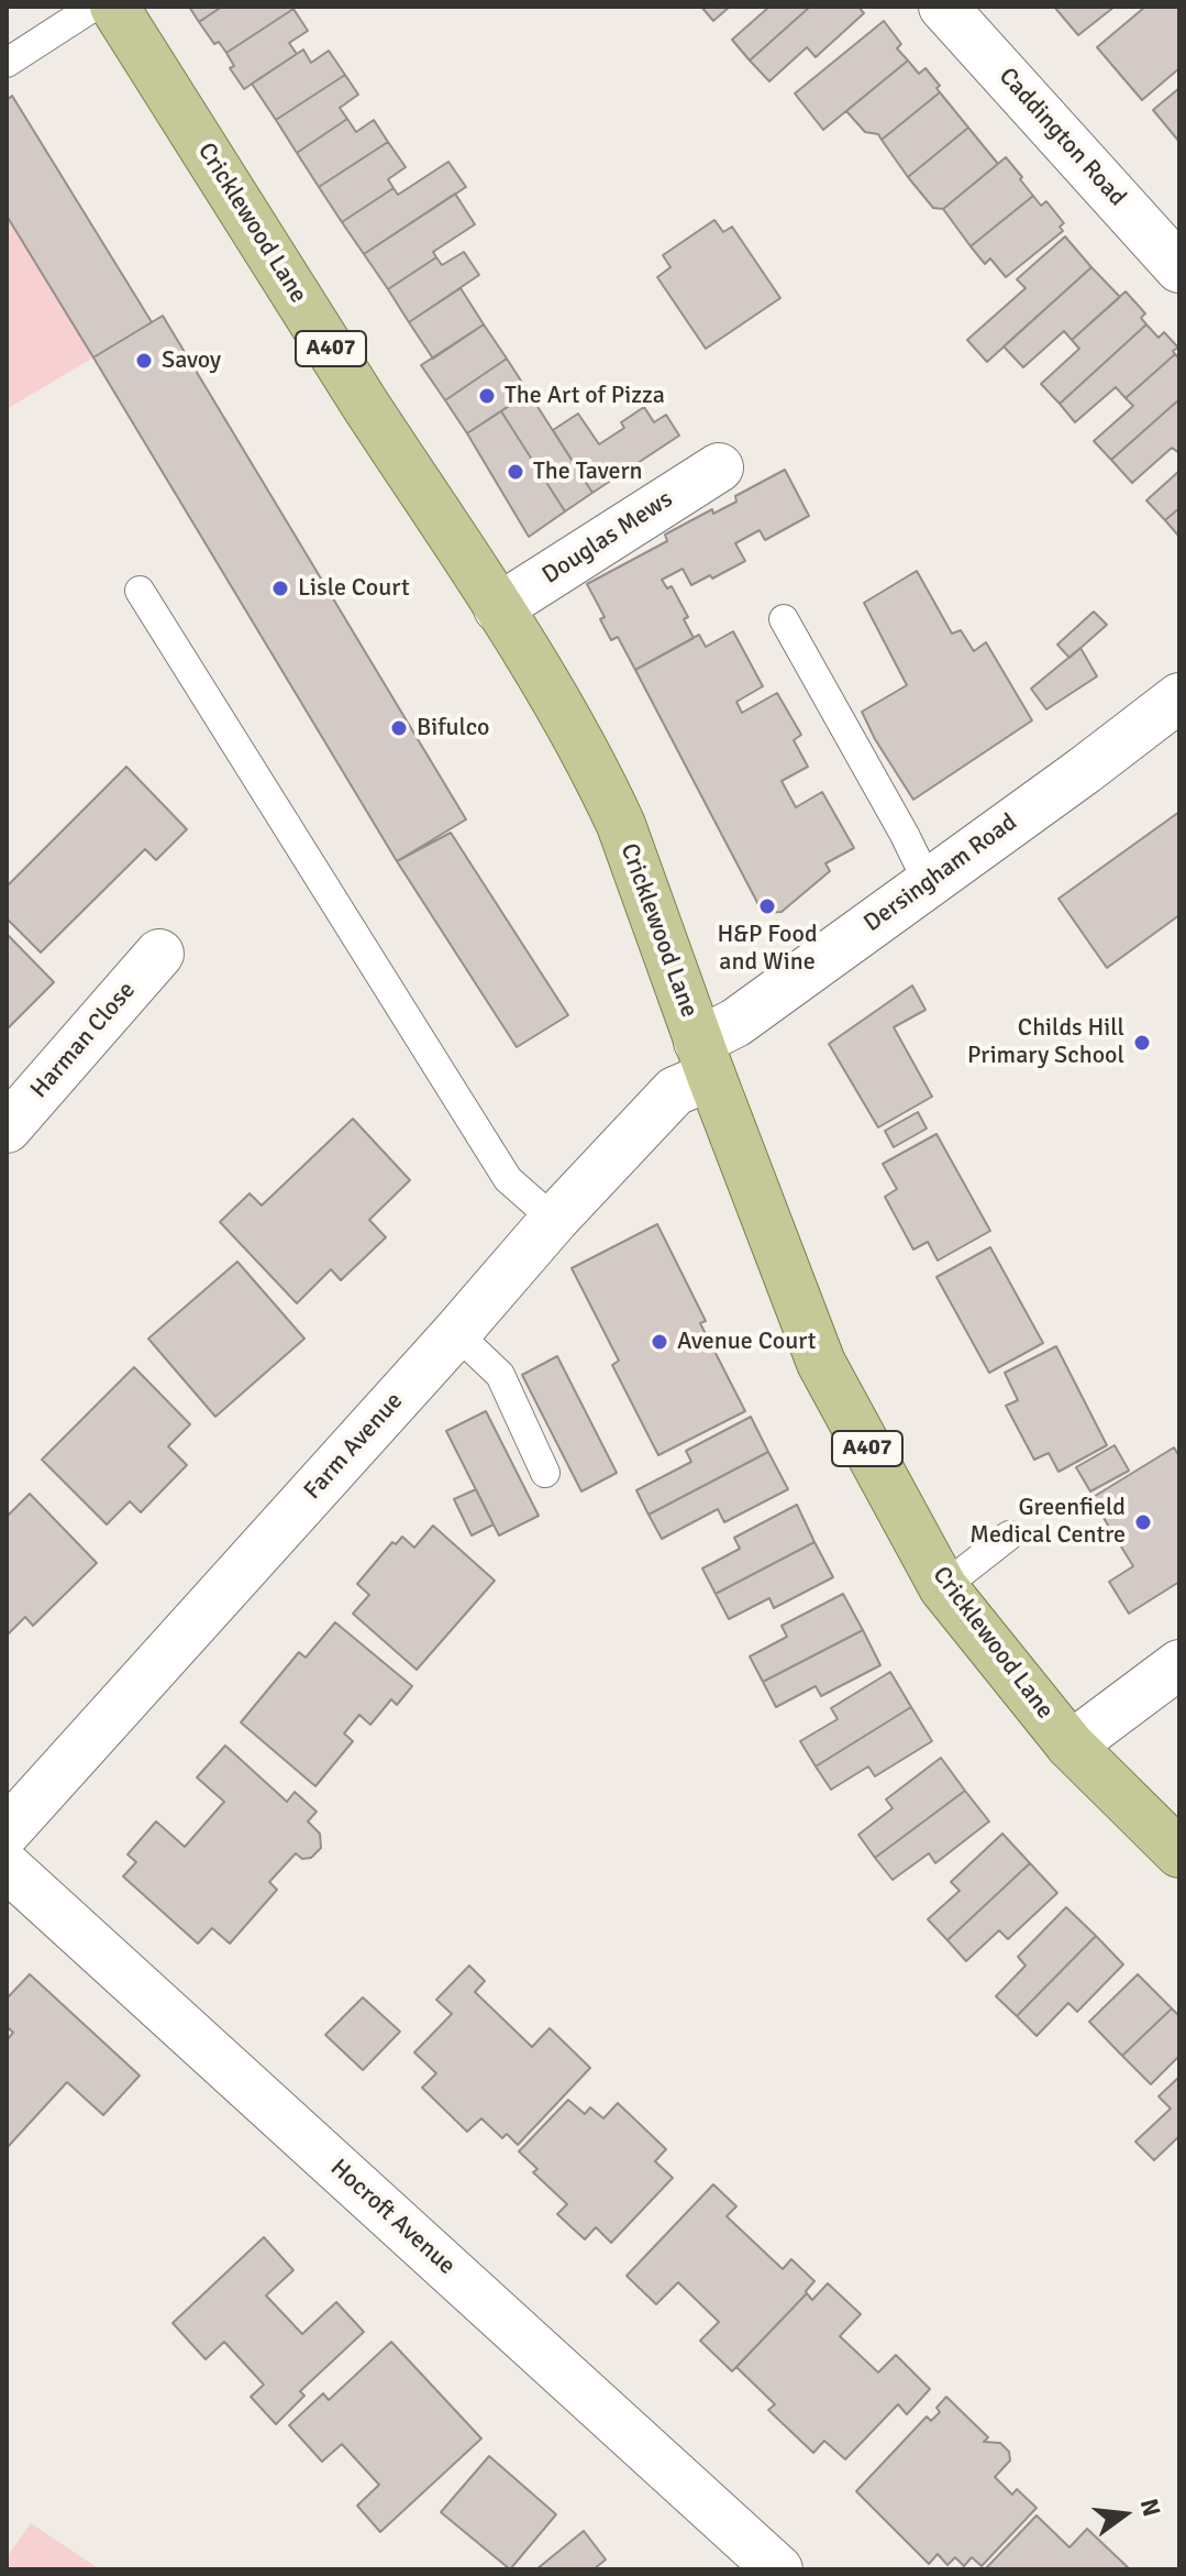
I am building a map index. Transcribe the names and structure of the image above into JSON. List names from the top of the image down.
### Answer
{
  "streets": {
    "main road": ["Cricklewood Lane", "A407"],
    "street": [
      "Caddington Road",
      "Douglas Mews",
      "Dersingham Road",
      "Harman Close",
      "Farm Avenue",
      "Hocroft Avenue"
    ]
  },
  "crossings": [
    ["Cricklewood Lane", "Douglas Mews"],
    ["Cricklewood Lane", "Dersingham Road"],
    ["Cricklewood Lane", "Farm Avenue"],
    ["Dersingham Road", "Farm Avenue"]
  ],
  "places": [
    "Savoy",
    "The Art of Pizza",
    "The Tavern",
    "Lisle Court",
    "Bifulco",
    "H&P Food and Wine",
    "Childs Hill Primary School",
    "Avenue Court",
    "Greenfield Medical Centre"
  ],
  "north": "right"
}
